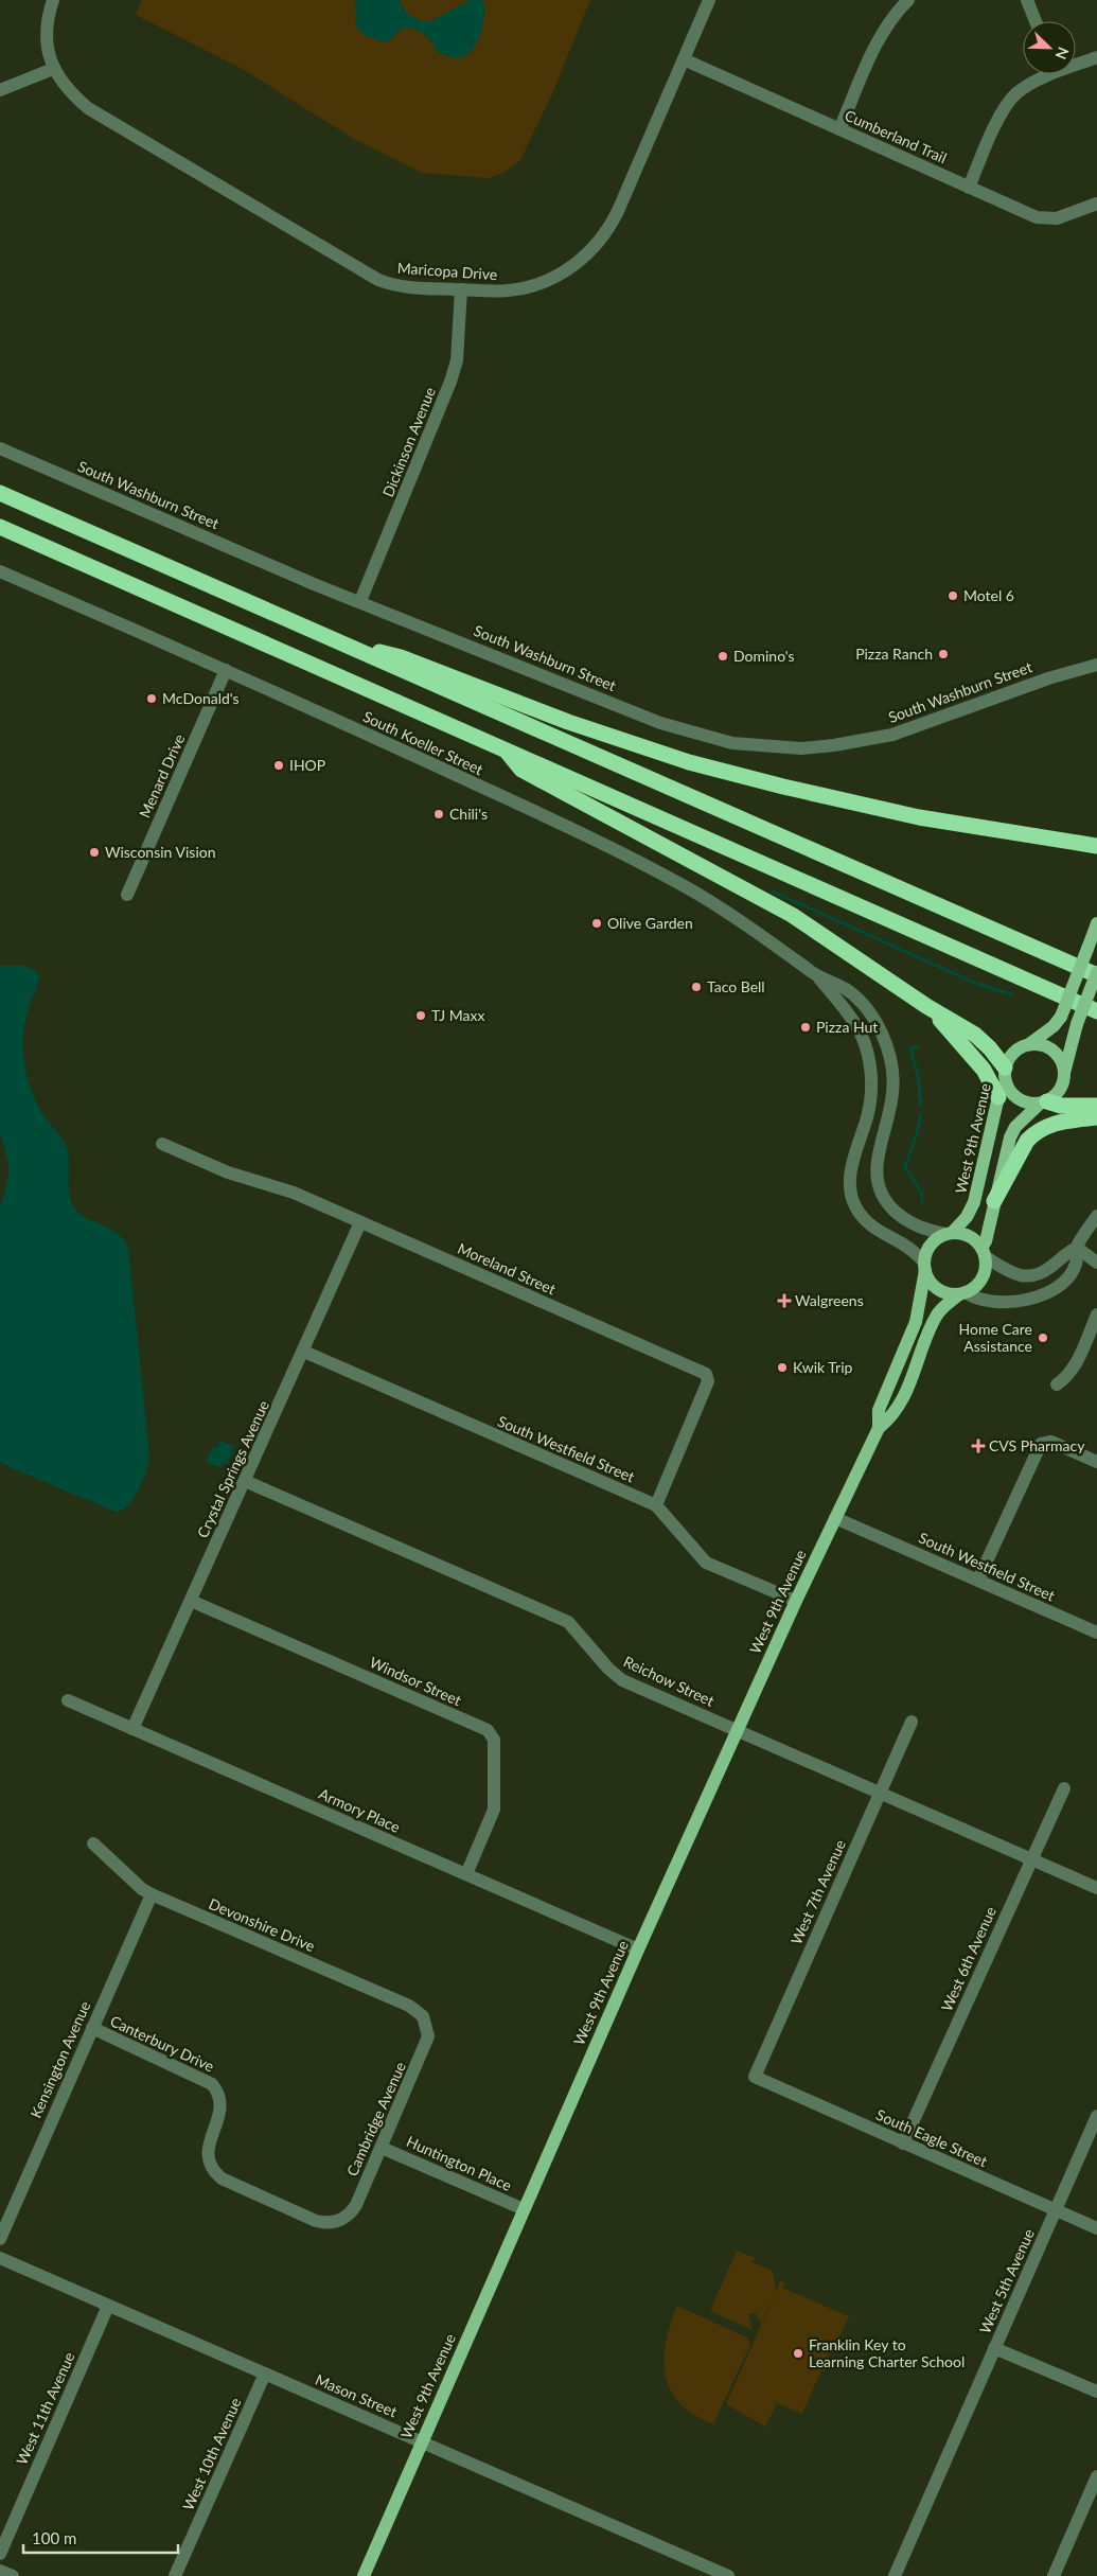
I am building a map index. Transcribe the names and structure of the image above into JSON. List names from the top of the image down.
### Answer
{
  "streets": {
    "main road": ["West 9th Avenue"],
    "street": [
      "Cumberland Trail",
      "Maricopa Drive",
      "Dickinson Avenue",
      "South Washburn Street",
      "South Koeller Street",
      "Menard Drive",
      "Moreland Street",
      "South Westfield Street",
      "Crystal Springs Avenue",
      "Windsor Street",
      "Reichow Street",
      "Armory Place",
      "West 7th Avenue",
      "Devonshire Drive",
      "West 6th Avenue",
      "Canterbury Drive",
      "Kensington Avenue",
      "Cambridge Avenue",
      "South Eagle Street",
      "Huntington Place",
      "West 5th Avenue",
      "Mason Street",
      "West 11th Avenue",
      "West 10th Avenue"
    ]
  },
  "crossings": [
    ["Cumberland Trail", "Maricopa Drive"],
    ["Maricopa Drive", "Dickinson Avenue"],
    ["Dickinson Avenue", "South Washburn Street"],
    ["South Koeller Street", "Menard Drive"],
    ["South Koeller Street", "West 9th Avenue"],
    ["West 9th Avenue", "South Westfield Street"],
    ["West 9th Avenue", "Reichow Street"],
    ["West 9th Avenue", "Armory Place"],
    ["West 9th Avenue", "Huntington Place"],
    ["West 9th Avenue", "Mason Street"],
    ["Moreland Street", "South Westfield Street"],
    ["Moreland Street", "Crystal Springs Avenue"],
    ["South Westfield Street", "Crystal Springs Avenue"],
    ["Crystal Springs Avenue", "Windsor Street"],
    ["Crystal Springs Avenue", "Reichow Street"],
    ["Crystal Springs Avenue", "Armory Place"],
    ["Windsor Street", "Armory Place"],
    ["Reichow Street", "West 7th Avenue"],
    ["Reichow Street", "West 6th Avenue"],
    ["West 7th Avenue", "South Eagle Street"],
    ["Devonshire Drive", "Kensington Avenue"],
    ["Devonshire Drive", "Cambridge Avenue"],
    ["West 6th Avenue", "South Eagle Street"],
    ["Canterbury Drive", "Kensington Avenue"],
    ["Canterbury Drive", "Cambridge Avenue"],
    ["Cambridge Avenue", "Huntington Place"],
    ["South Eagle Street", "West 5th Avenue"],
    ["Mason Street", "West 11th Avenue"],
    ["Mason Street", "West 10th Avenue"]
  ],
  "places": {
    "other": [
      "Motel 6",
      "Pizza Ranch",
      "Domino's",
      "McDonald's",
      "IHOP",
      "Chili's",
      "Wisconsin Vision",
      "Olive Garden",
      "Taco Bell",
      "TJ Maxx",
      "Pizza Hut",
      "Home Care Assistance",
      "Kwik Trip",
      "Franklin Key to Learning Charter School"
    ],
    "health": ["Walgreens", "CVS Pharmacy"]
  },
  "scale_bar": "100 m",
  "north": "bottom right"
}
